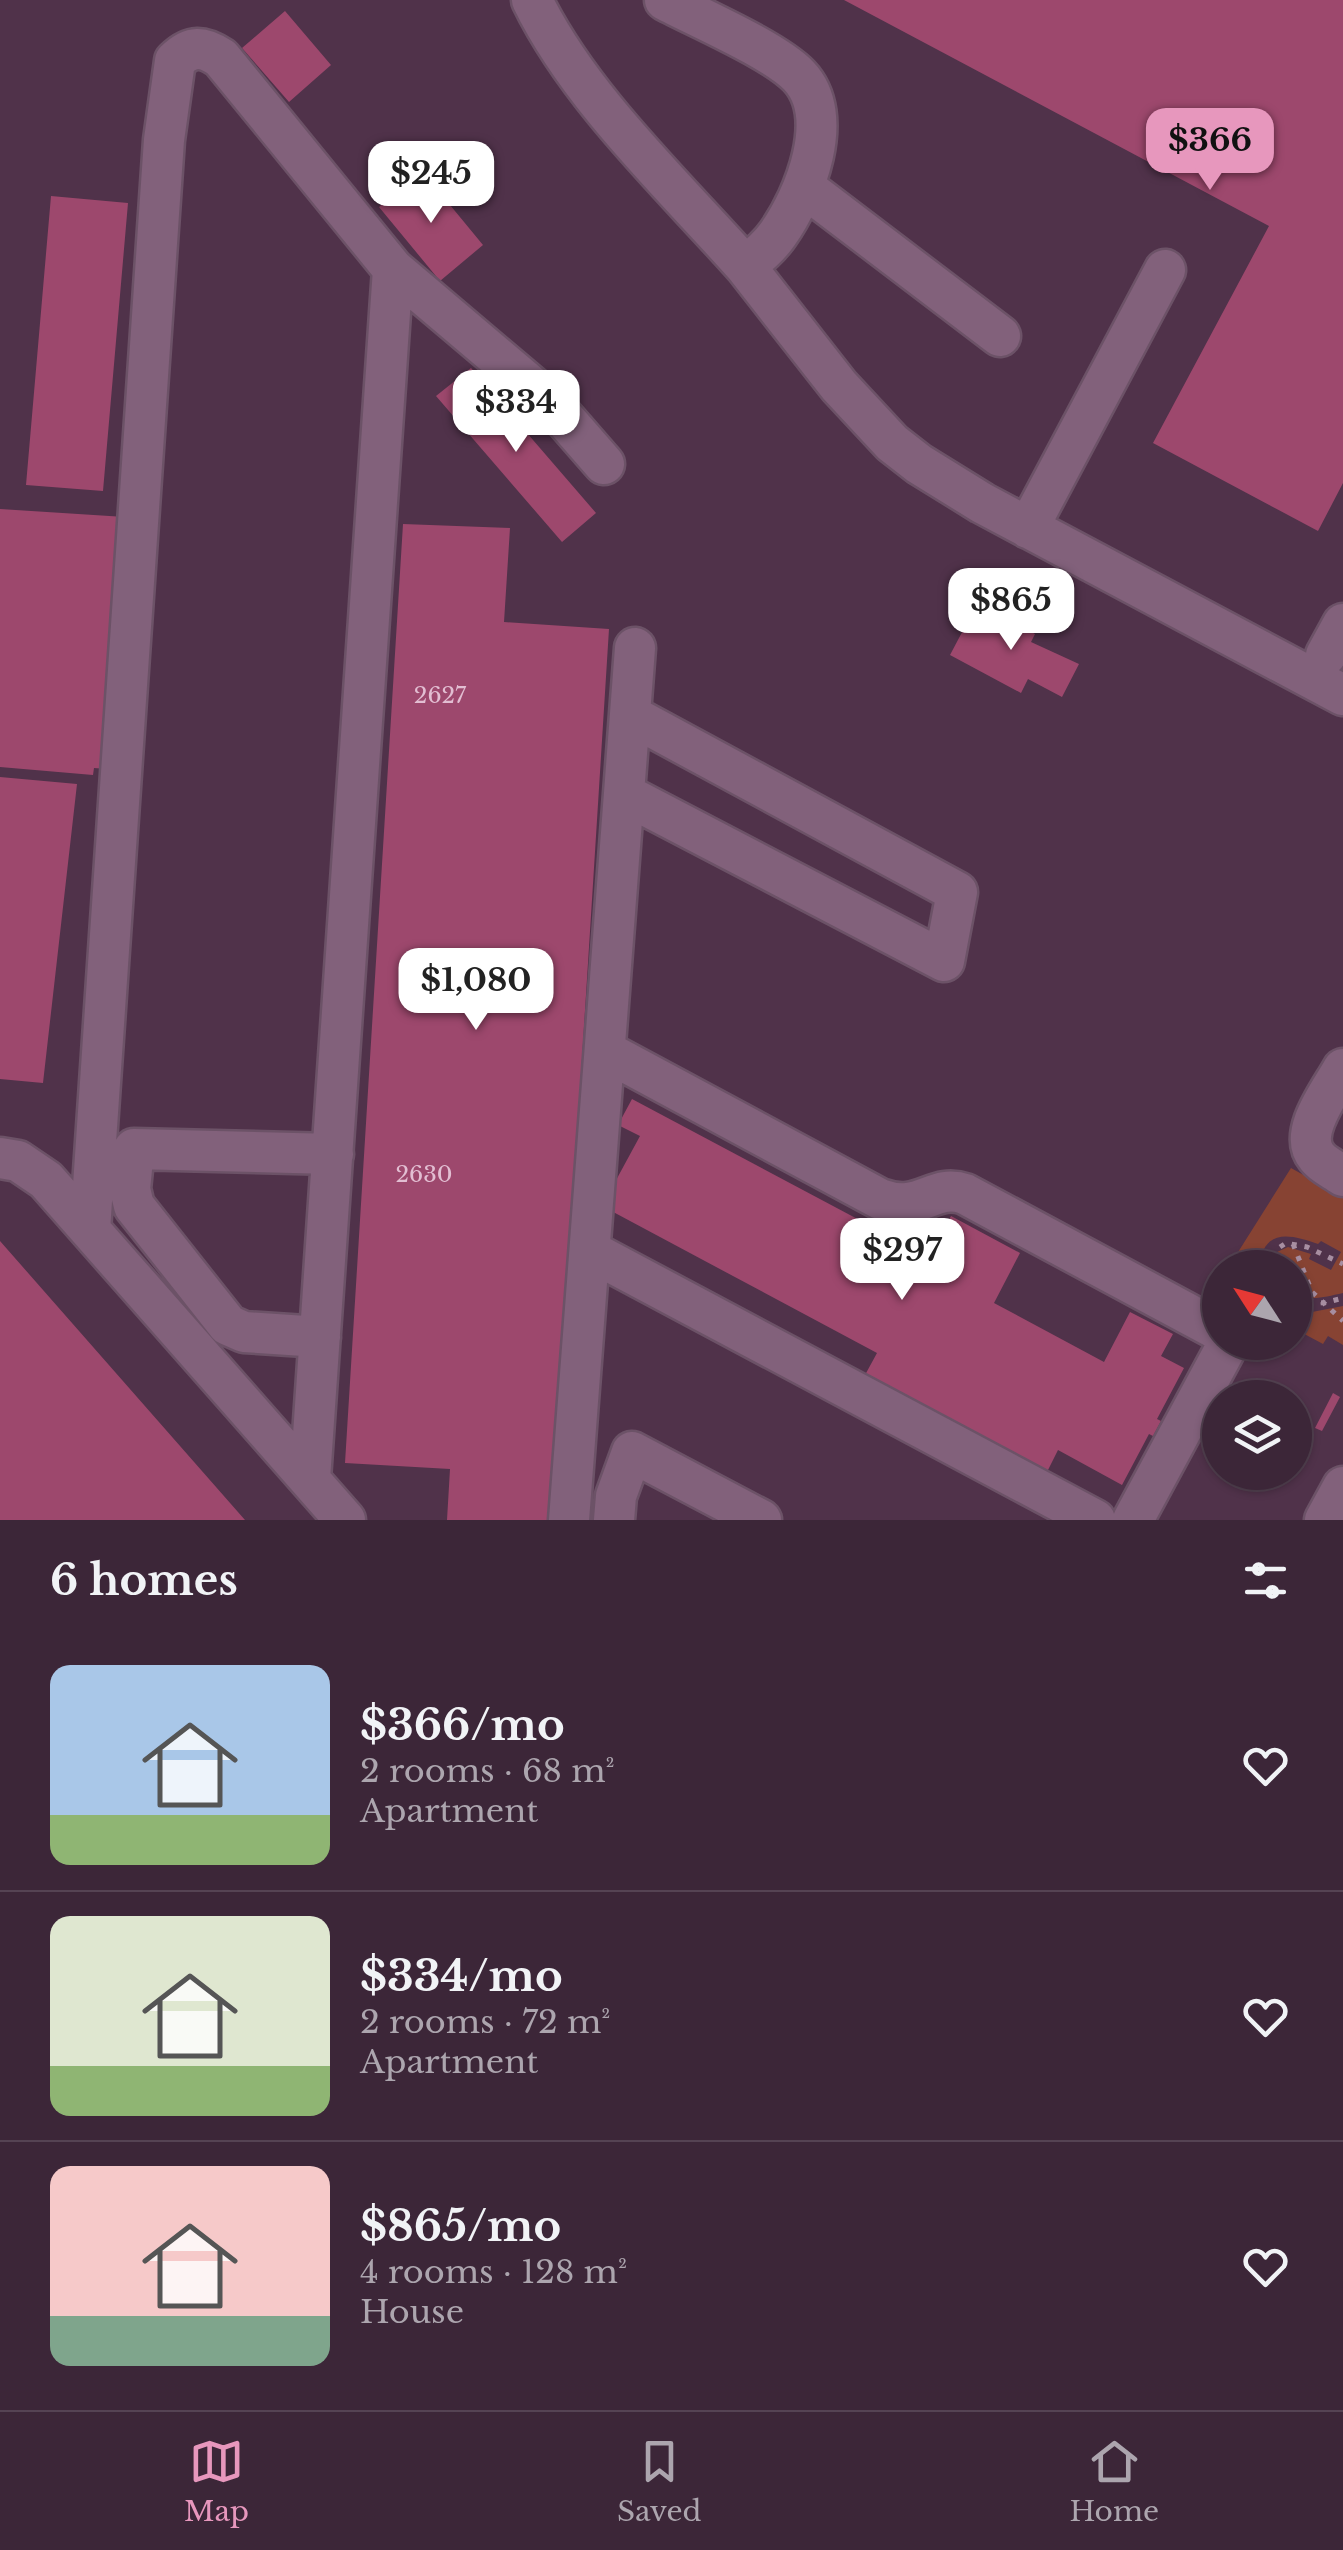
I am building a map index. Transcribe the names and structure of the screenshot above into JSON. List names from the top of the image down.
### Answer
{
  "house_numbers": ["2627", "2630"],
  "north": "top left",
  "page": {
    "price": [
      "$366",
      "$245",
      "$334",
      "$865",
      "$1,080",
      "$297"
    ],
    "heading": "6 homes",
    "list": [
      {
        "name": "$366/mo",
        "note": "2 rooms · 68 m² · Apartment"
      },
      {
        "name": "$334/mo",
        "note": "2 rooms · 72 m² · Apartment"
      },
      {
        "name": "$865/mo",
        "note": "4 rooms · 128 m² · House"
      }
    ],
    "tabs": ["Map", "Saved", "Home"]
  }
}
